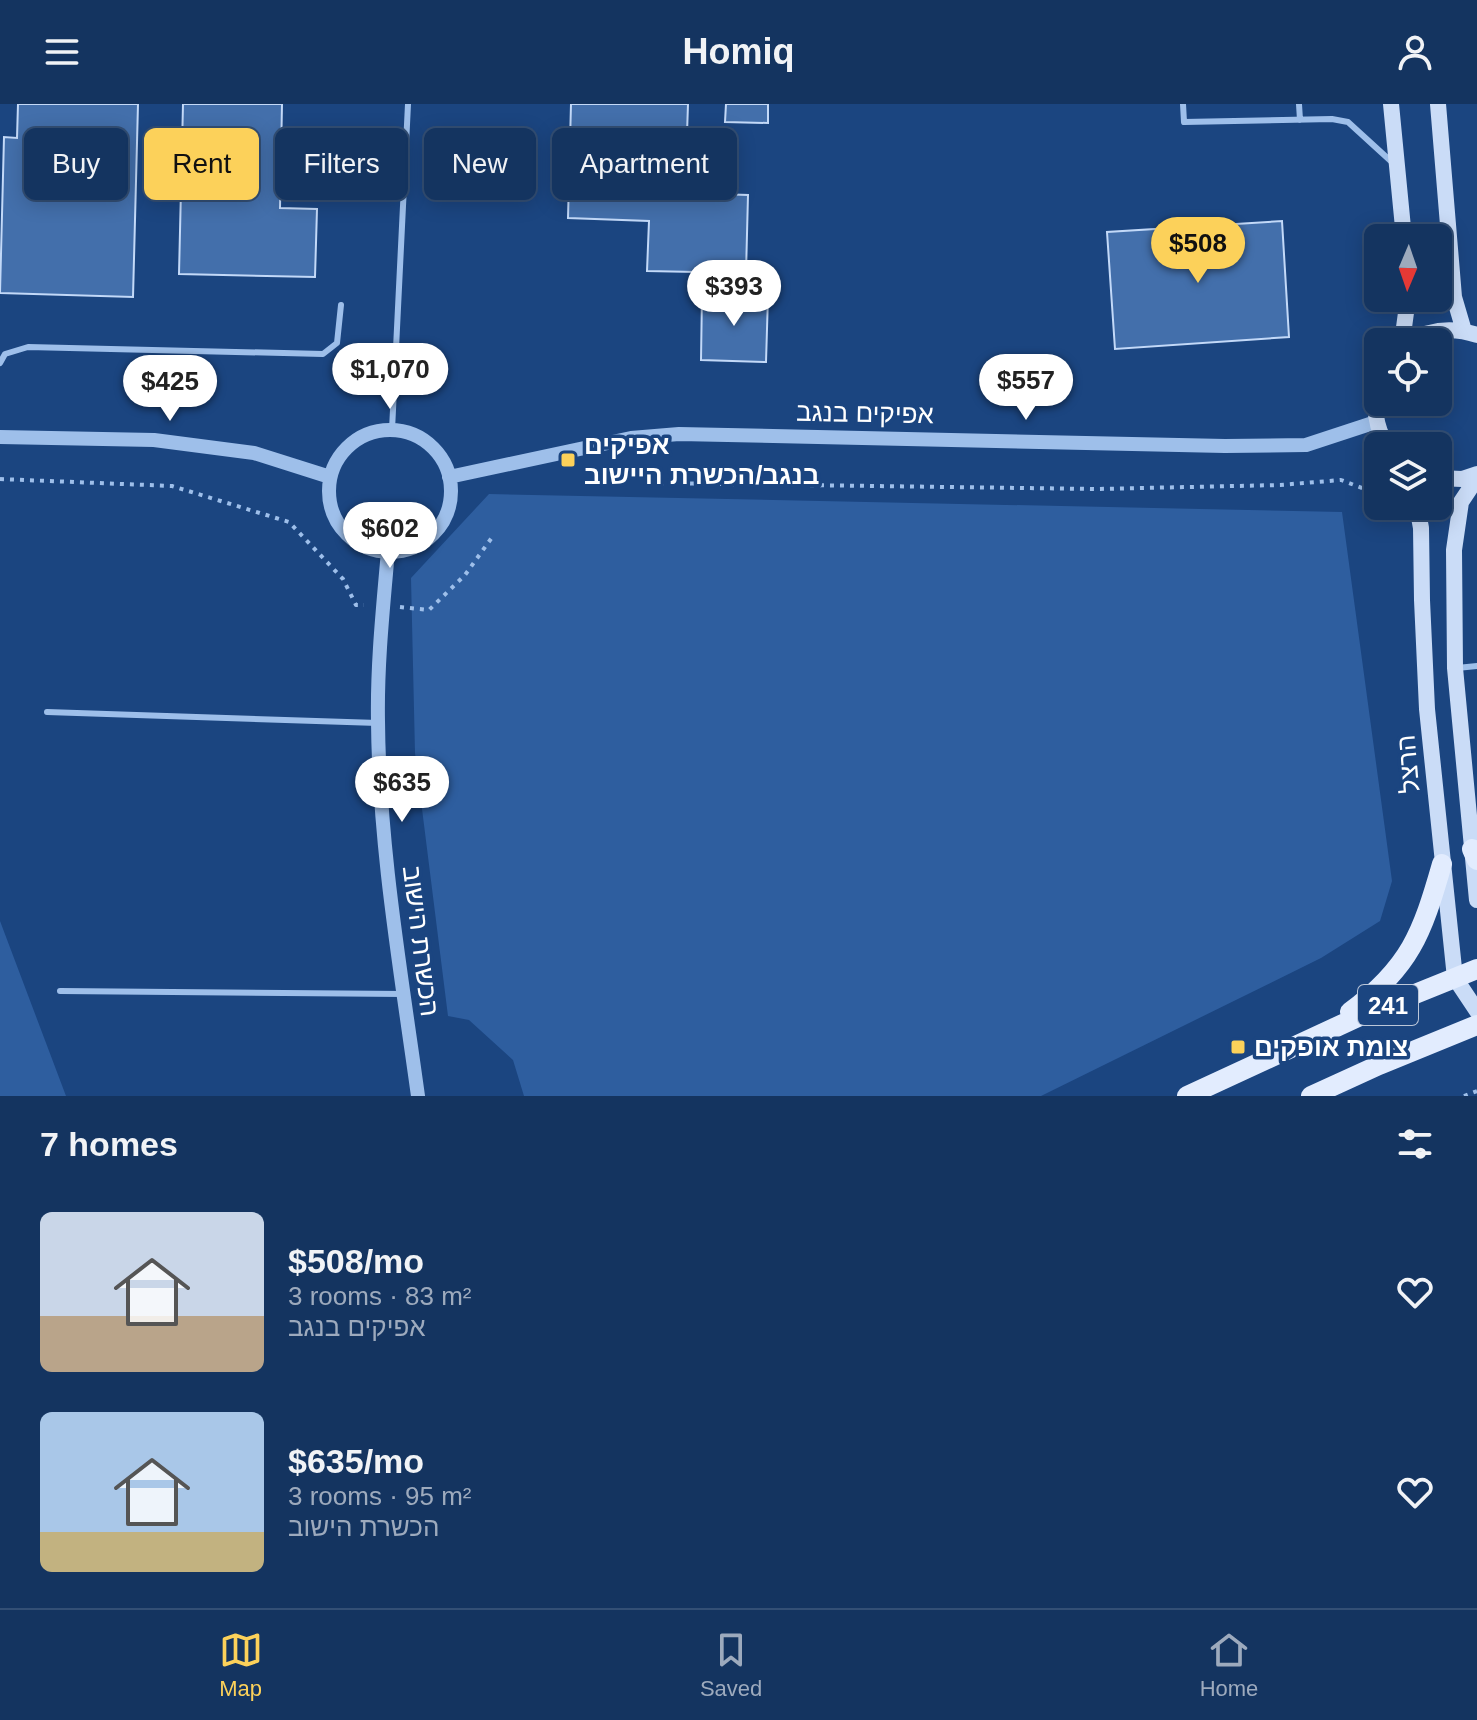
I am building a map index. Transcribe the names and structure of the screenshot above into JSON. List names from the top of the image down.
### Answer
{
  "streets": {
    "main road": ["הרצל", "241"],
    "street": ["אפיקים בנגב", "הכשרת הישוב"]
  },
  "crossings": [
    ["אפיקים בנגב", "הכשרת הישוב"],
    ["הרצל", "241"]
  ],
  "places": {
    "transit": ["אפיקים בנגב/הכשרת היישוב", "צומת אופקים"]
  },
  "north": "bottom",
  "page": {
    "header": "Homiq",
    "chip": [
      "Buy",
      "Rent",
      "Filters",
      "New",
      "Apartment"
    ],
    "price": [
      "$508",
      "$393",
      "$1,070",
      "$557",
      "$425",
      "$602",
      "$635"
    ],
    "heading": "7 homes",
    "list": [
      {
        "name": "$508/mo",
        "note": "3 rooms · 83 m² · אפיקים בנגב"
      },
      {
        "name": "$635/mo",
        "note": "3 rooms · 95 m² · הכשרת הישוב"
      }
    ],
    "tabs": ["Map", "Saved", "Home"]
  }
}
